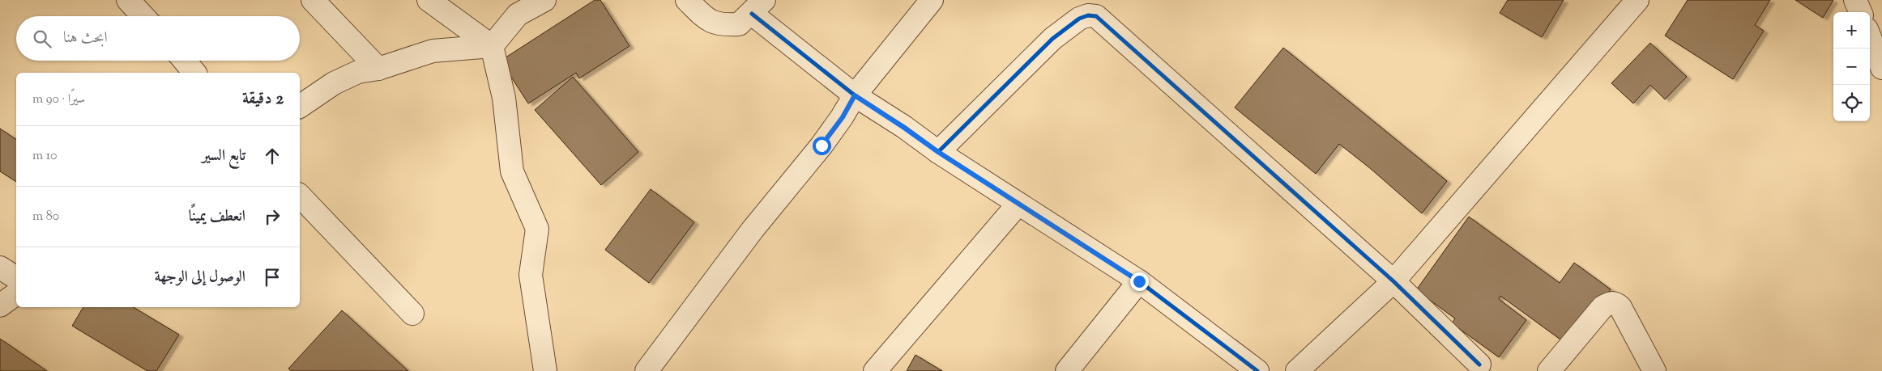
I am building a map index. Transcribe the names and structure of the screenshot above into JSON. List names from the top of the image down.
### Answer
{
  "page": {
    "map_buttons": ["+", "−"],
    "search": "ابحث هنا",
    "heading": ["2 دقيقة", "سيرًا · 90 m"],
    "list": [
      ["تابع السير", "10 m"],
      ["انعطف يمينًا", "80 m"],
      "الوصول إلى الوجهة"
    ]
  }
}
